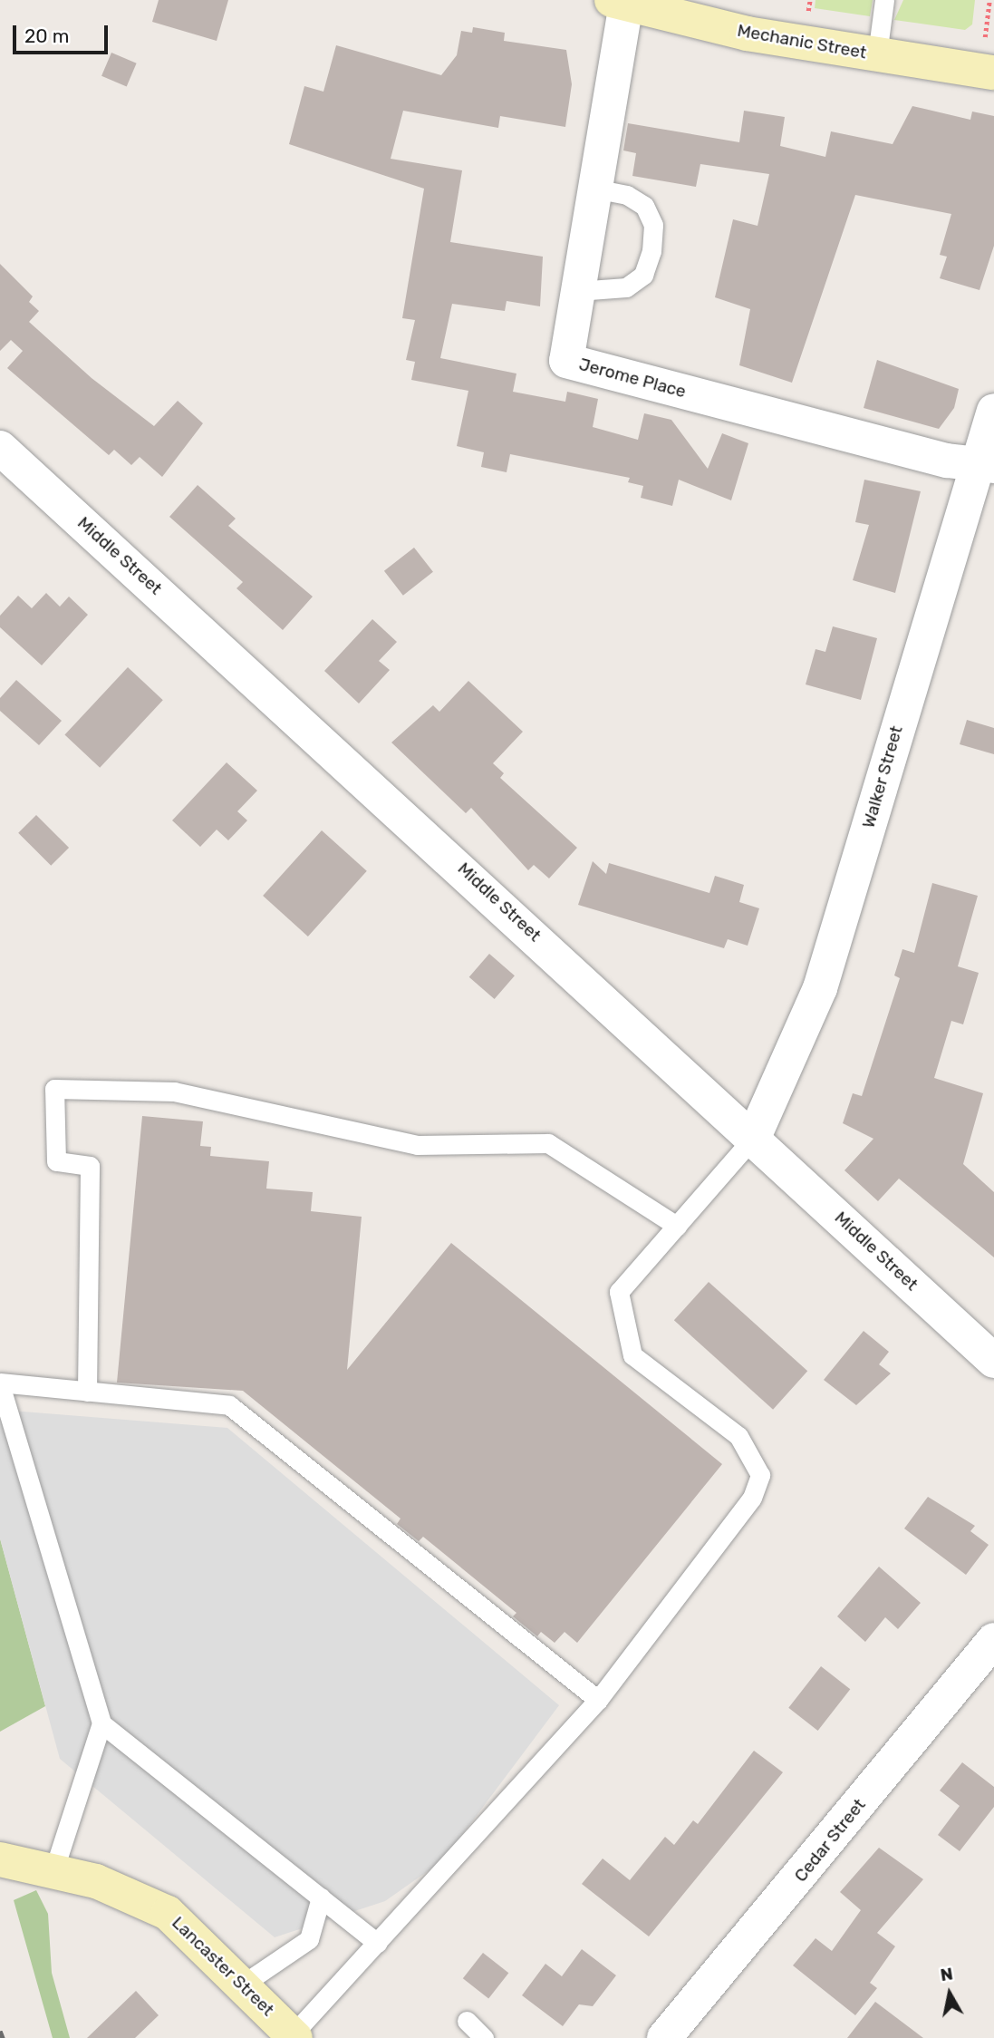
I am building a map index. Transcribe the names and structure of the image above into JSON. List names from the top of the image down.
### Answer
{
  "streets": {
    "main road": ["Mechanic Street", "Lancaster Street"],
    "street": [
      "Jerome Place",
      "Middle Street",
      "Walker Street",
      "Cedar Street"
    ]
  },
  "crossings": [
    ["Mechanic Street", "Jerome Place"],
    ["Jerome Place", "Walker Street"],
    ["Middle Street", "Walker Street"]
  ],
  "scale_bar": "20 m",
  "north": "top"
}
